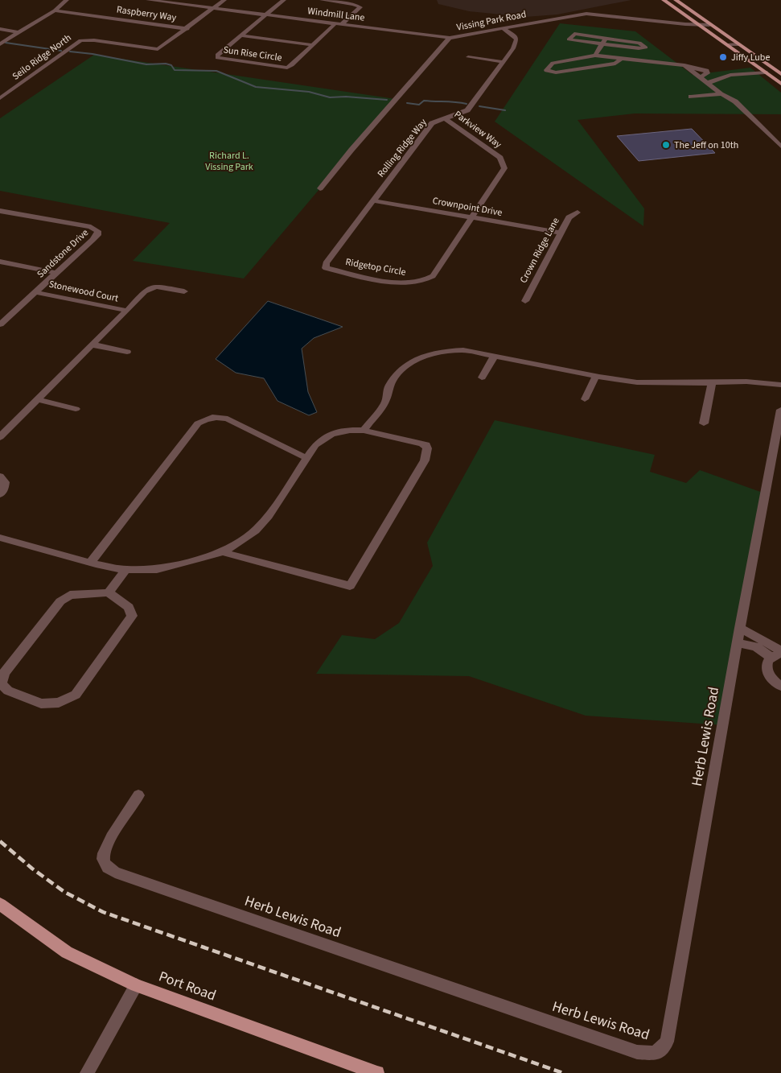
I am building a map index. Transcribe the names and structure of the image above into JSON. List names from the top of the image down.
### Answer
{
  "streets": {
    "main road": ["Port Road"],
    "street": [
      "Raspberry Way",
      "Windmill Lane",
      "Vissing Park Road",
      "Sun Rise Circle",
      "Seilo Ridge North",
      "Parkview Way",
      "Rolling Ridge Way",
      "Crownpoint Drive",
      "Crown Ridge Lane",
      "Sandstone Drive",
      "Ridgetop Circle",
      "Stonewood Court",
      "Herb Lewis Road"
    ]
  },
  "crossings": [
    ["Raspberry Way", "Seilo Ridge North"],
    ["Windmill Lane", "Vissing Park Road"],
    ["Windmill Lane", "Sun Rise Circle"],
    ["Windmill Lane", "Seilo Ridge North"],
    ["Vissing Park Road", "Rolling Ridge Way"],
    ["Parkview Way", "Rolling Ridge Way"],
    ["Parkview Way", "Crownpoint Drive"],
    ["Parkview Way", "Ridgetop Circle"],
    ["Rolling Ridge Way", "Crownpoint Drive"],
    ["Rolling Ridge Way", "Ridgetop Circle"],
    ["Crownpoint Drive", "Crown Ridge Lane"],
    ["Crownpoint Drive", "Ridgetop Circle"],
    ["Sandstone Drive", "Stonewood Court"]
  ],
  "parks": ["Richard L. Vissing Park"],
  "places": ["Jiffy Lube", "The Jeff on 10th"]
}
